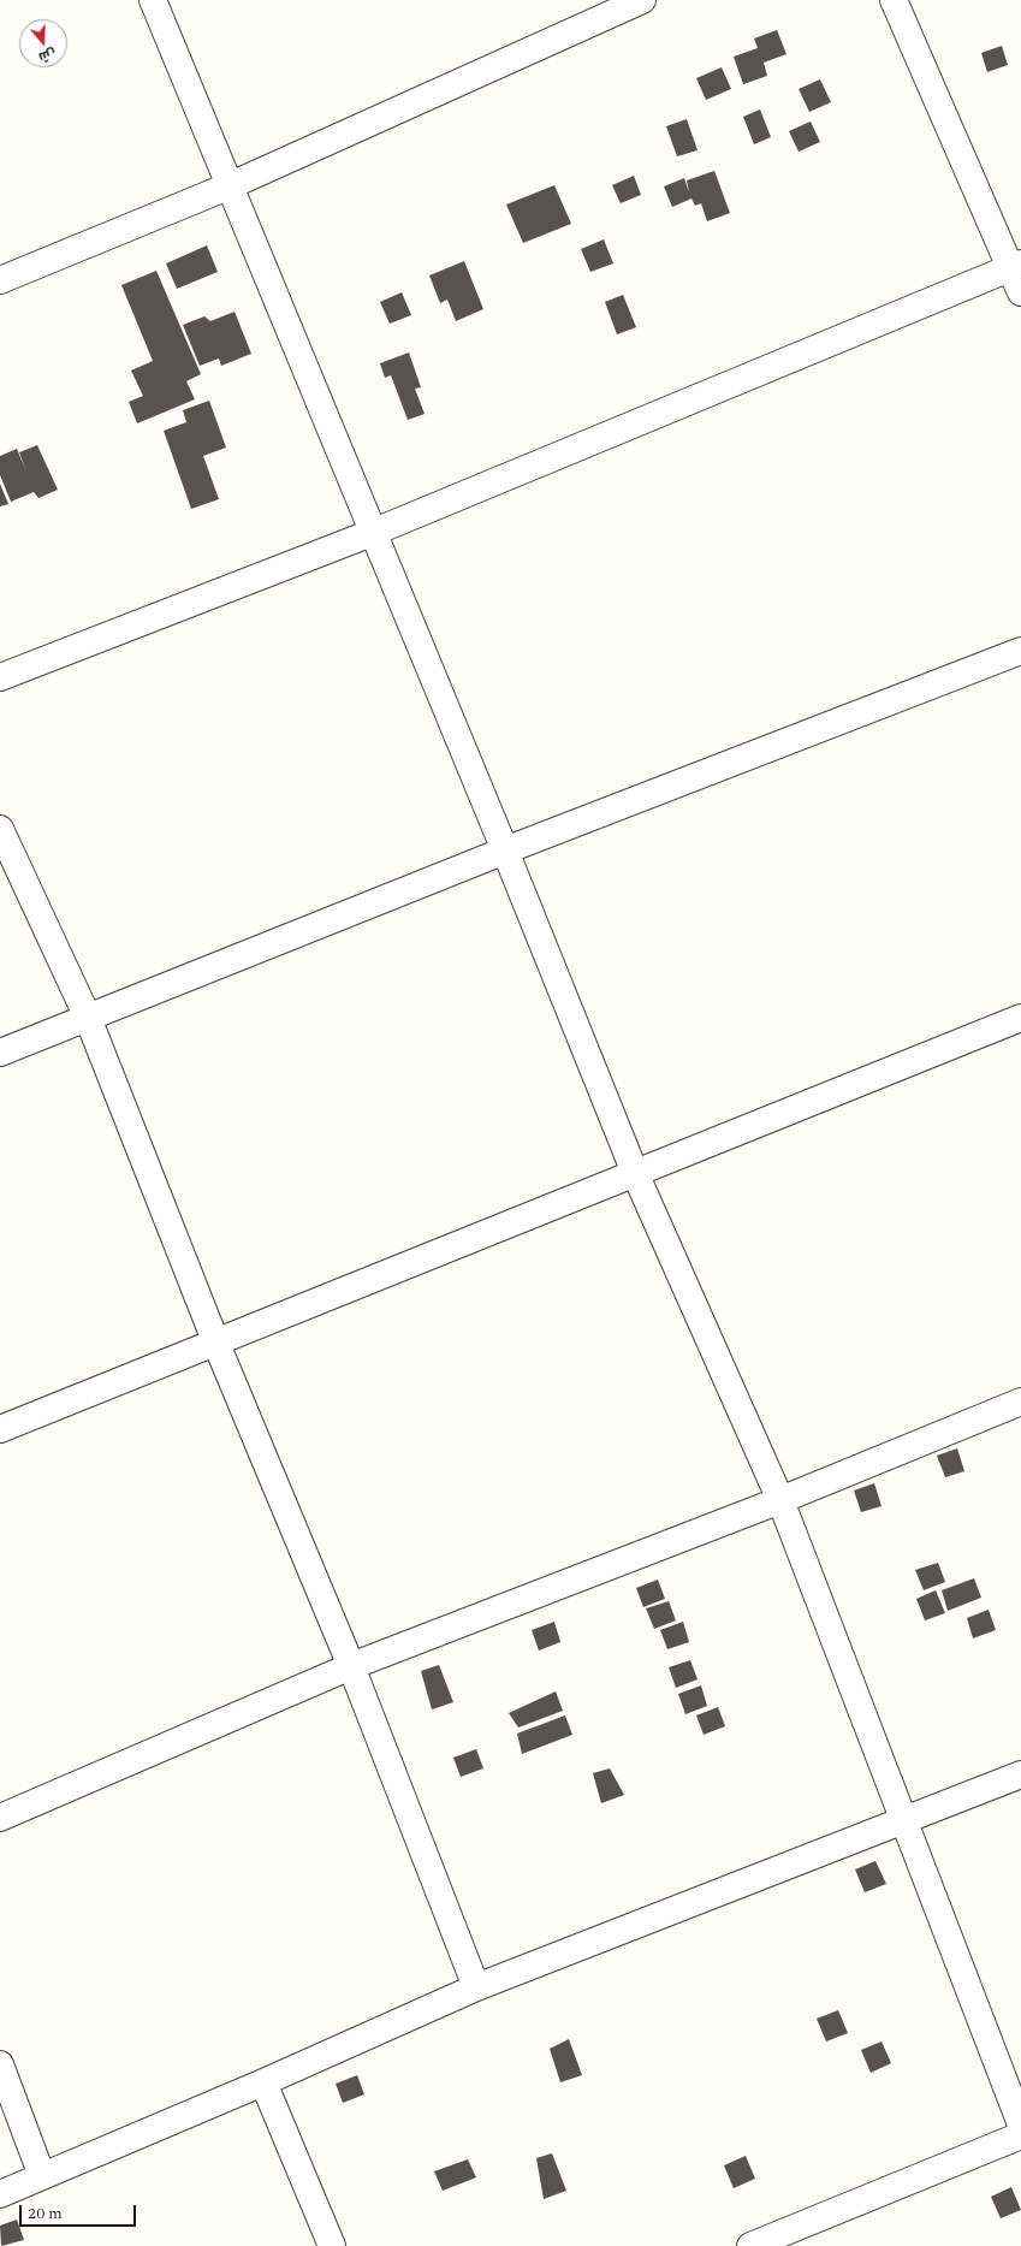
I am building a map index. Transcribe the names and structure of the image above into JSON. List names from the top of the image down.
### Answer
{
  "scale_bar": "20 m",
  "north": "bottom"
}
